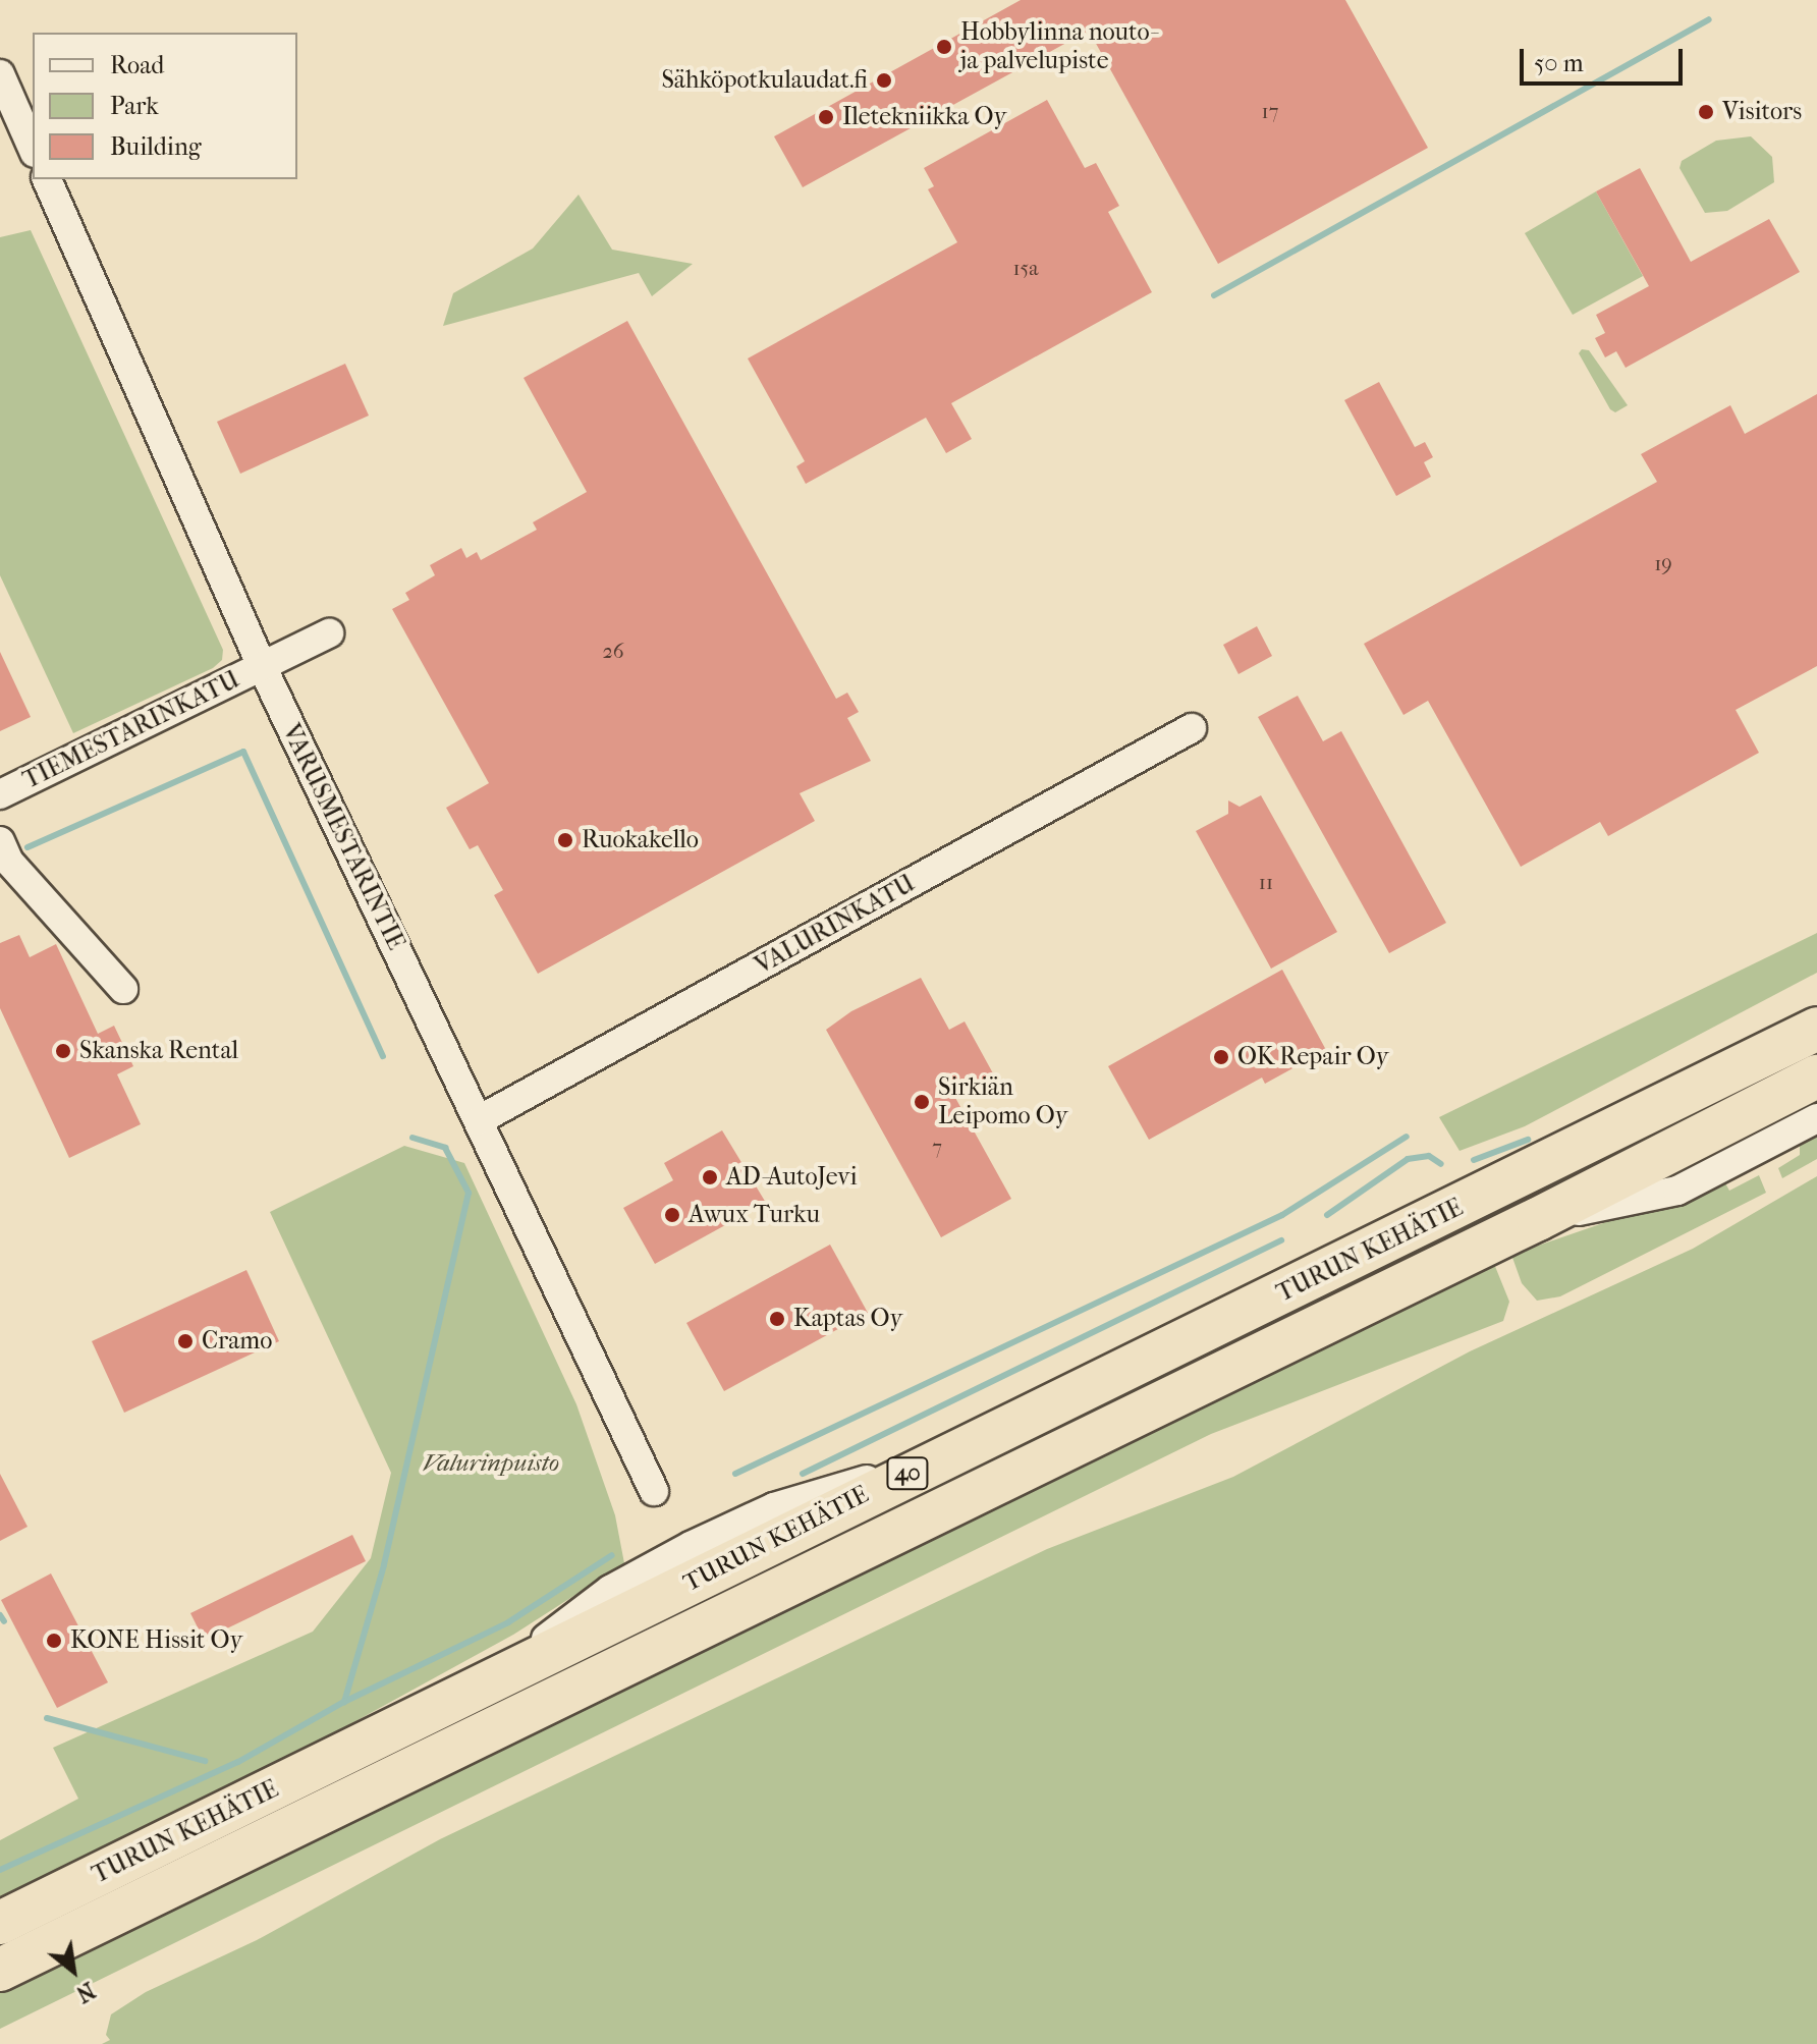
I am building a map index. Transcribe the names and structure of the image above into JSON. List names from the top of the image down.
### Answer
{
  "streets": {
    "highway": ["TURUN KEHÄTIE", "40"],
    "street": ["TIEMESTARINKATU", "VARUSMESTARINTIE", "VALURINKATU"]
  },
  "crossings": [
    ["TIEMESTARINKATU", "VARUSMESTARINTIE"],
    ["VARUSMESTARINTIE", "VALURINKATU"]
  ],
  "parks": ["Valurinpuisto"],
  "places": [
    "Hobbylinna nouto- ja palvelupiste",
    "Sähköpotkulaudat.fi",
    "Visitors",
    "Iletekniikka Oy",
    "Ruokakello",
    "Skanska Rental",
    "OK Repair Oy",
    "Sirkiän Leipomo Oy",
    "AD-AutoJevi",
    "Awux Turku",
    "Kaptas Oy",
    "Cramo",
    "KONE Hissit Oy"
  ],
  "house_numbers": [
    "17",
    "15a",
    "19",
    "26",
    "11",
    "7"
  ],
  "legend": ["Road", "Park", "Building"],
  "scale_bar": "50 m",
  "north": "bottom right"
}
